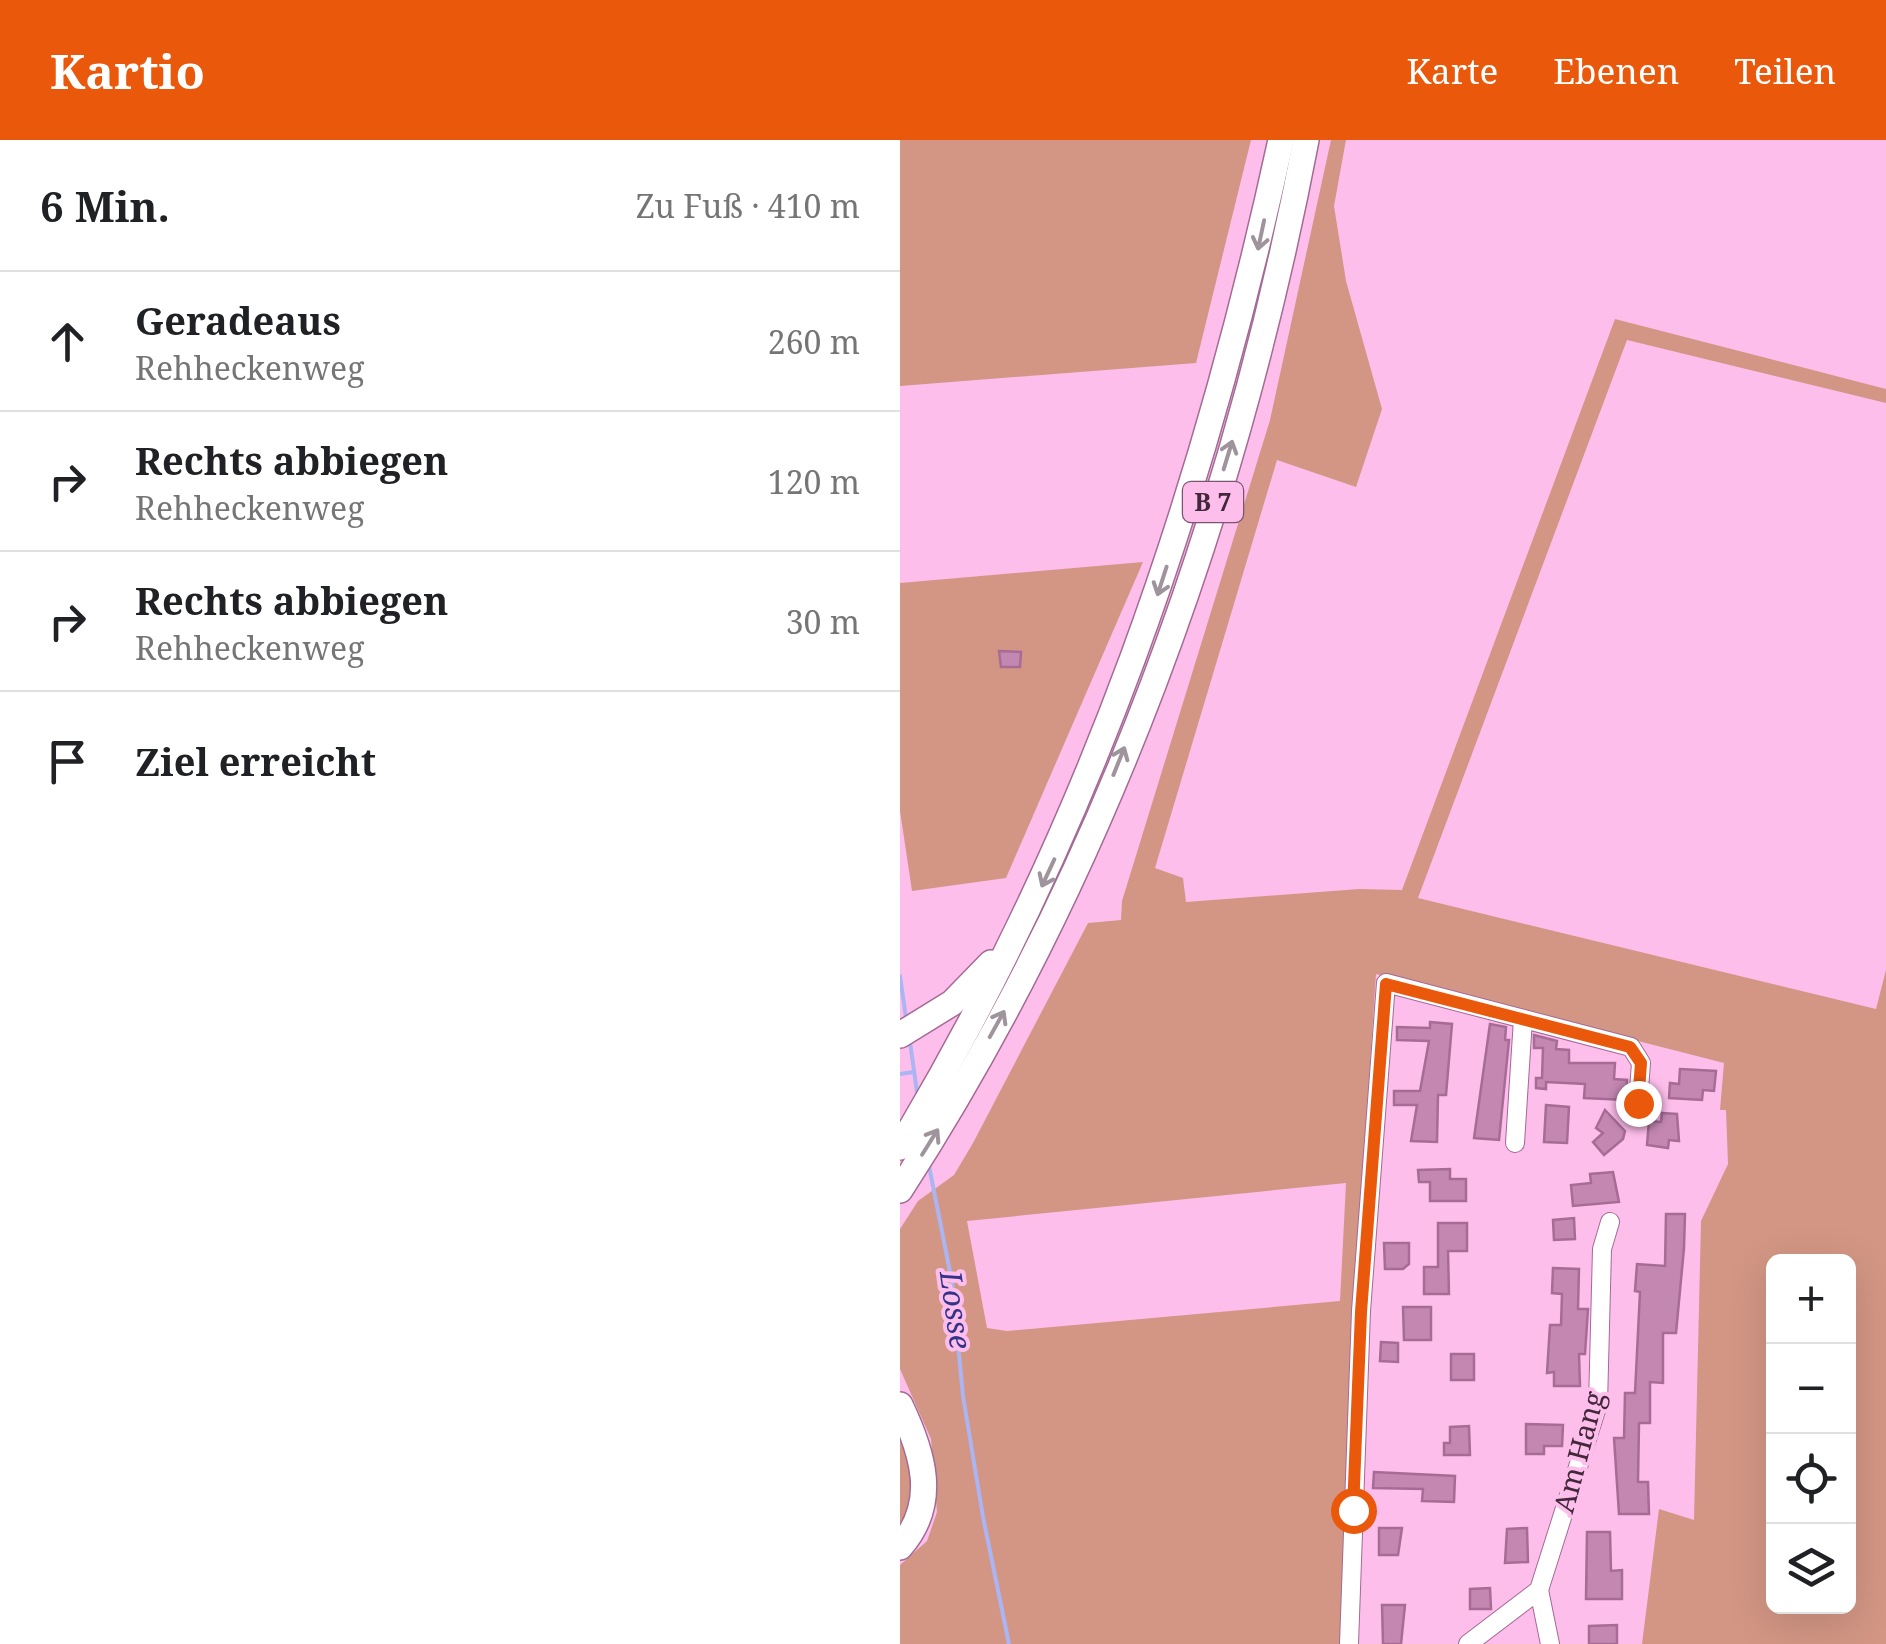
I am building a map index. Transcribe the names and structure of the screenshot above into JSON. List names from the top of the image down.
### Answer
{
  "streets": {
    "highway": ["B 7"],
    "street": ["Am Hang"]
  },
  "water": ["Losse"],
  "page": {
    "header": "Kartio",
    "nav": ["Karte", "Ebenen", "Teilen"],
    "heading": ["6 Min.", "Zu Fuß · 410 m"],
    "list": [
      ["Geradeaus", "Rehheckenweg", "260 m"],
      ["Rechts abbiegen", "Rehheckenweg", "120 m"],
      ["Rechts abbiegen", "Rehheckenweg", "30 m"],
      "Ziel erreicht"
    ],
    "map_buttons": ["+", "−"]
  }
}
